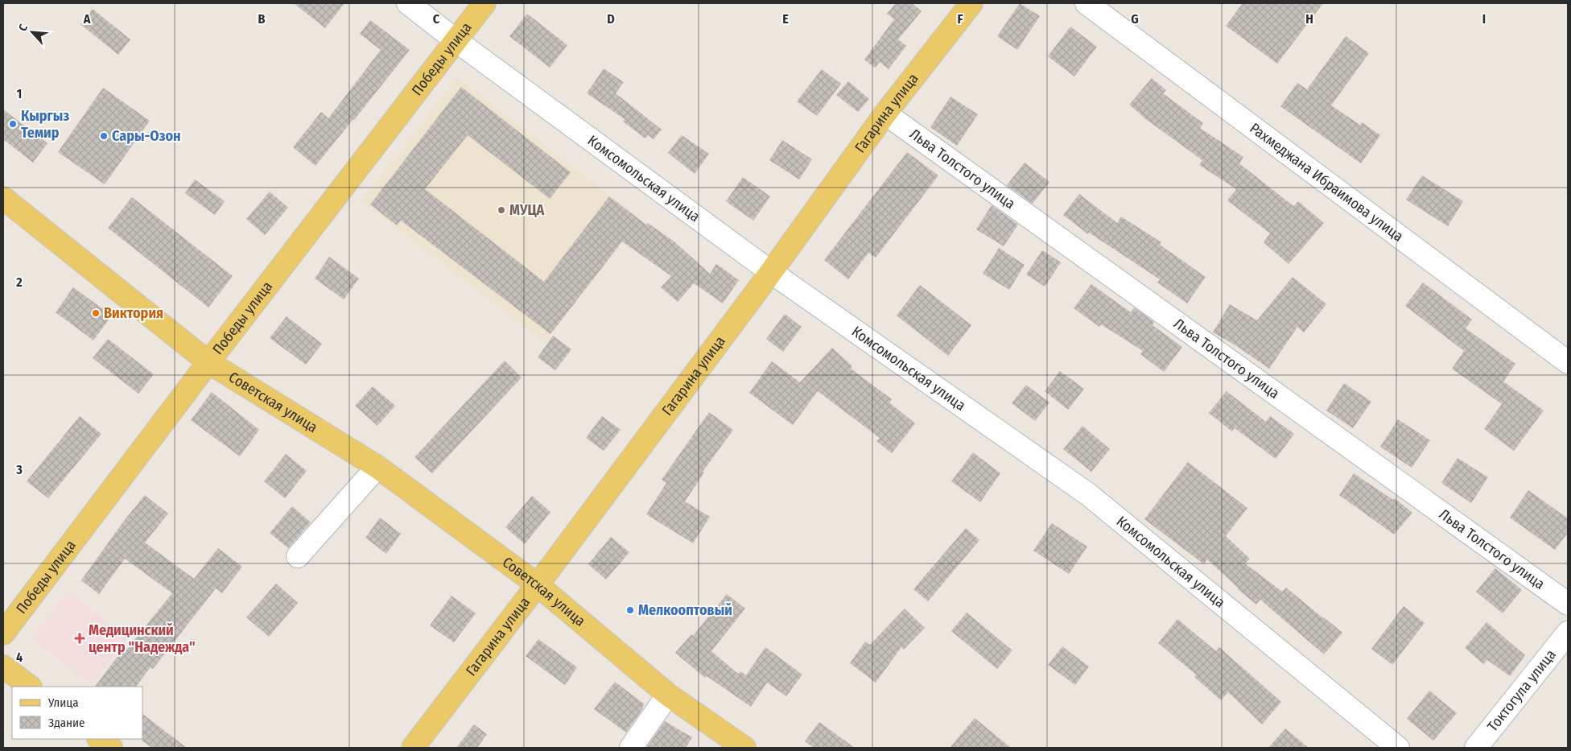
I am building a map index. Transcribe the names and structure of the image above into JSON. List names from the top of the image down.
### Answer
{
  "streets": {
    "main road": ["Победы улица", "Гагарина улица", "Советская улица"],
    "street": [
      "Льва Толстого улица",
      "Комсомольская улица",
      "Рахмеджана Ибраимова улица",
      "Токтогула улица"
    ]
  },
  "crossings": [
    ["Победы улица", "Комсомольская улица"],
    ["Победы улица", "Советская улица"],
    ["Гагарина улица", "Льва Толстого улица"],
    ["Гагарина улица", "Комсомольская улица"],
    ["Гагарина улица", "Советская улица"]
  ],
  "places": {
    "other": [
      "Кыргыз Темир",
      "Сары-Озон",
      "МУЦА",
      "Виктория",
      "Мелкооптовый"
    ],
    "health": ["Медицинский центр \"Надежда\""]
  },
  "legend": ["Улица", "Здание"],
  "north": "top left",
  "grid": {
    "columns": [
      "A",
      "B",
      "C",
      "D",
      "E",
      "F",
      "G",
      "H",
      "I"
    ],
    "rows": [
      "1",
      "2",
      "3",
      "4"
    ]
  }
}
